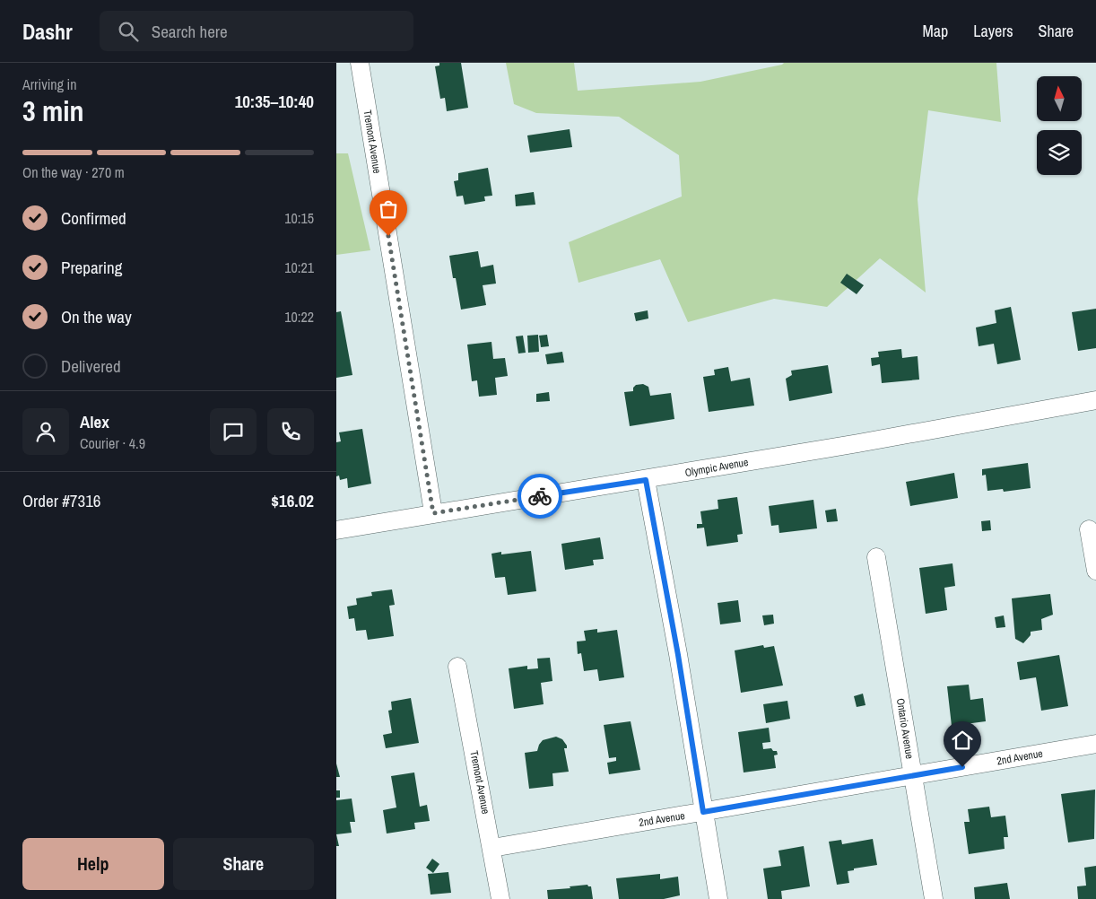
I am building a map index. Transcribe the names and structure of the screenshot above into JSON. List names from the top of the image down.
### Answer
{
  "streets": {
    "street": [
      "Tremont Avenue",
      "Olympic Avenue",
      "Ontario Avenue",
      "2nd Avenue"
    ]
  },
  "crossings": [
    ["Tremont Avenue", "Olympic Avenue"],
    ["Tremont Avenue", "2nd Avenue"],
    ["Ontario Avenue", "2nd Avenue"]
  ],
  "north": "top",
  "page": {
    "header": "Dashr",
    "search": "Search here",
    "nav": ["Map", "Layers", "Share"],
    "heading": ["3 min", "Arriving in", "10:35–10:40"],
    "panel": [
      "Alex",
      "Courier · 4.9",
      "Order #7316",
      "$16.02"
    ],
    "bar": "On the way · 270 m",
    "list": [
      ["Confirmed", "10:15"],
      ["Preparing", "10:21"],
      ["On the way", "10:22"],
      "Delivered"
    ],
    "buttons": ["Help", "Share"]
  }
}
